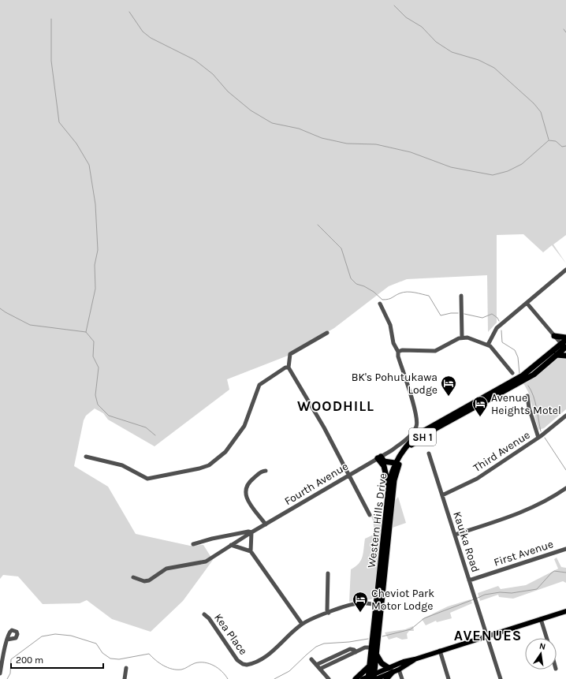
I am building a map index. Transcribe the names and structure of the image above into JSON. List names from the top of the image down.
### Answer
{
  "streets": {
    "highway": ["SH 1", "Western Hills Drive"],
    "street": [
      "Third Avenue",
      "Fourth Avenue",
      "Kauika Road",
      "First Avenue",
      "Kea Place"
    ]
  },
  "crossings": [
    ["Third Avenue", "Kauika Road"],
    ["Kauika Road", "First Avenue"]
  ],
  "districts": ["WOODHILL", "AVENUES"],
  "places": {
    "hotel": ["BK's Pohutukawa Lodge", "Avenue Heights Motel", "Cheviot Park Motor Lodge"]
  },
  "scale_bar": "200 m",
  "north": "top"
}
